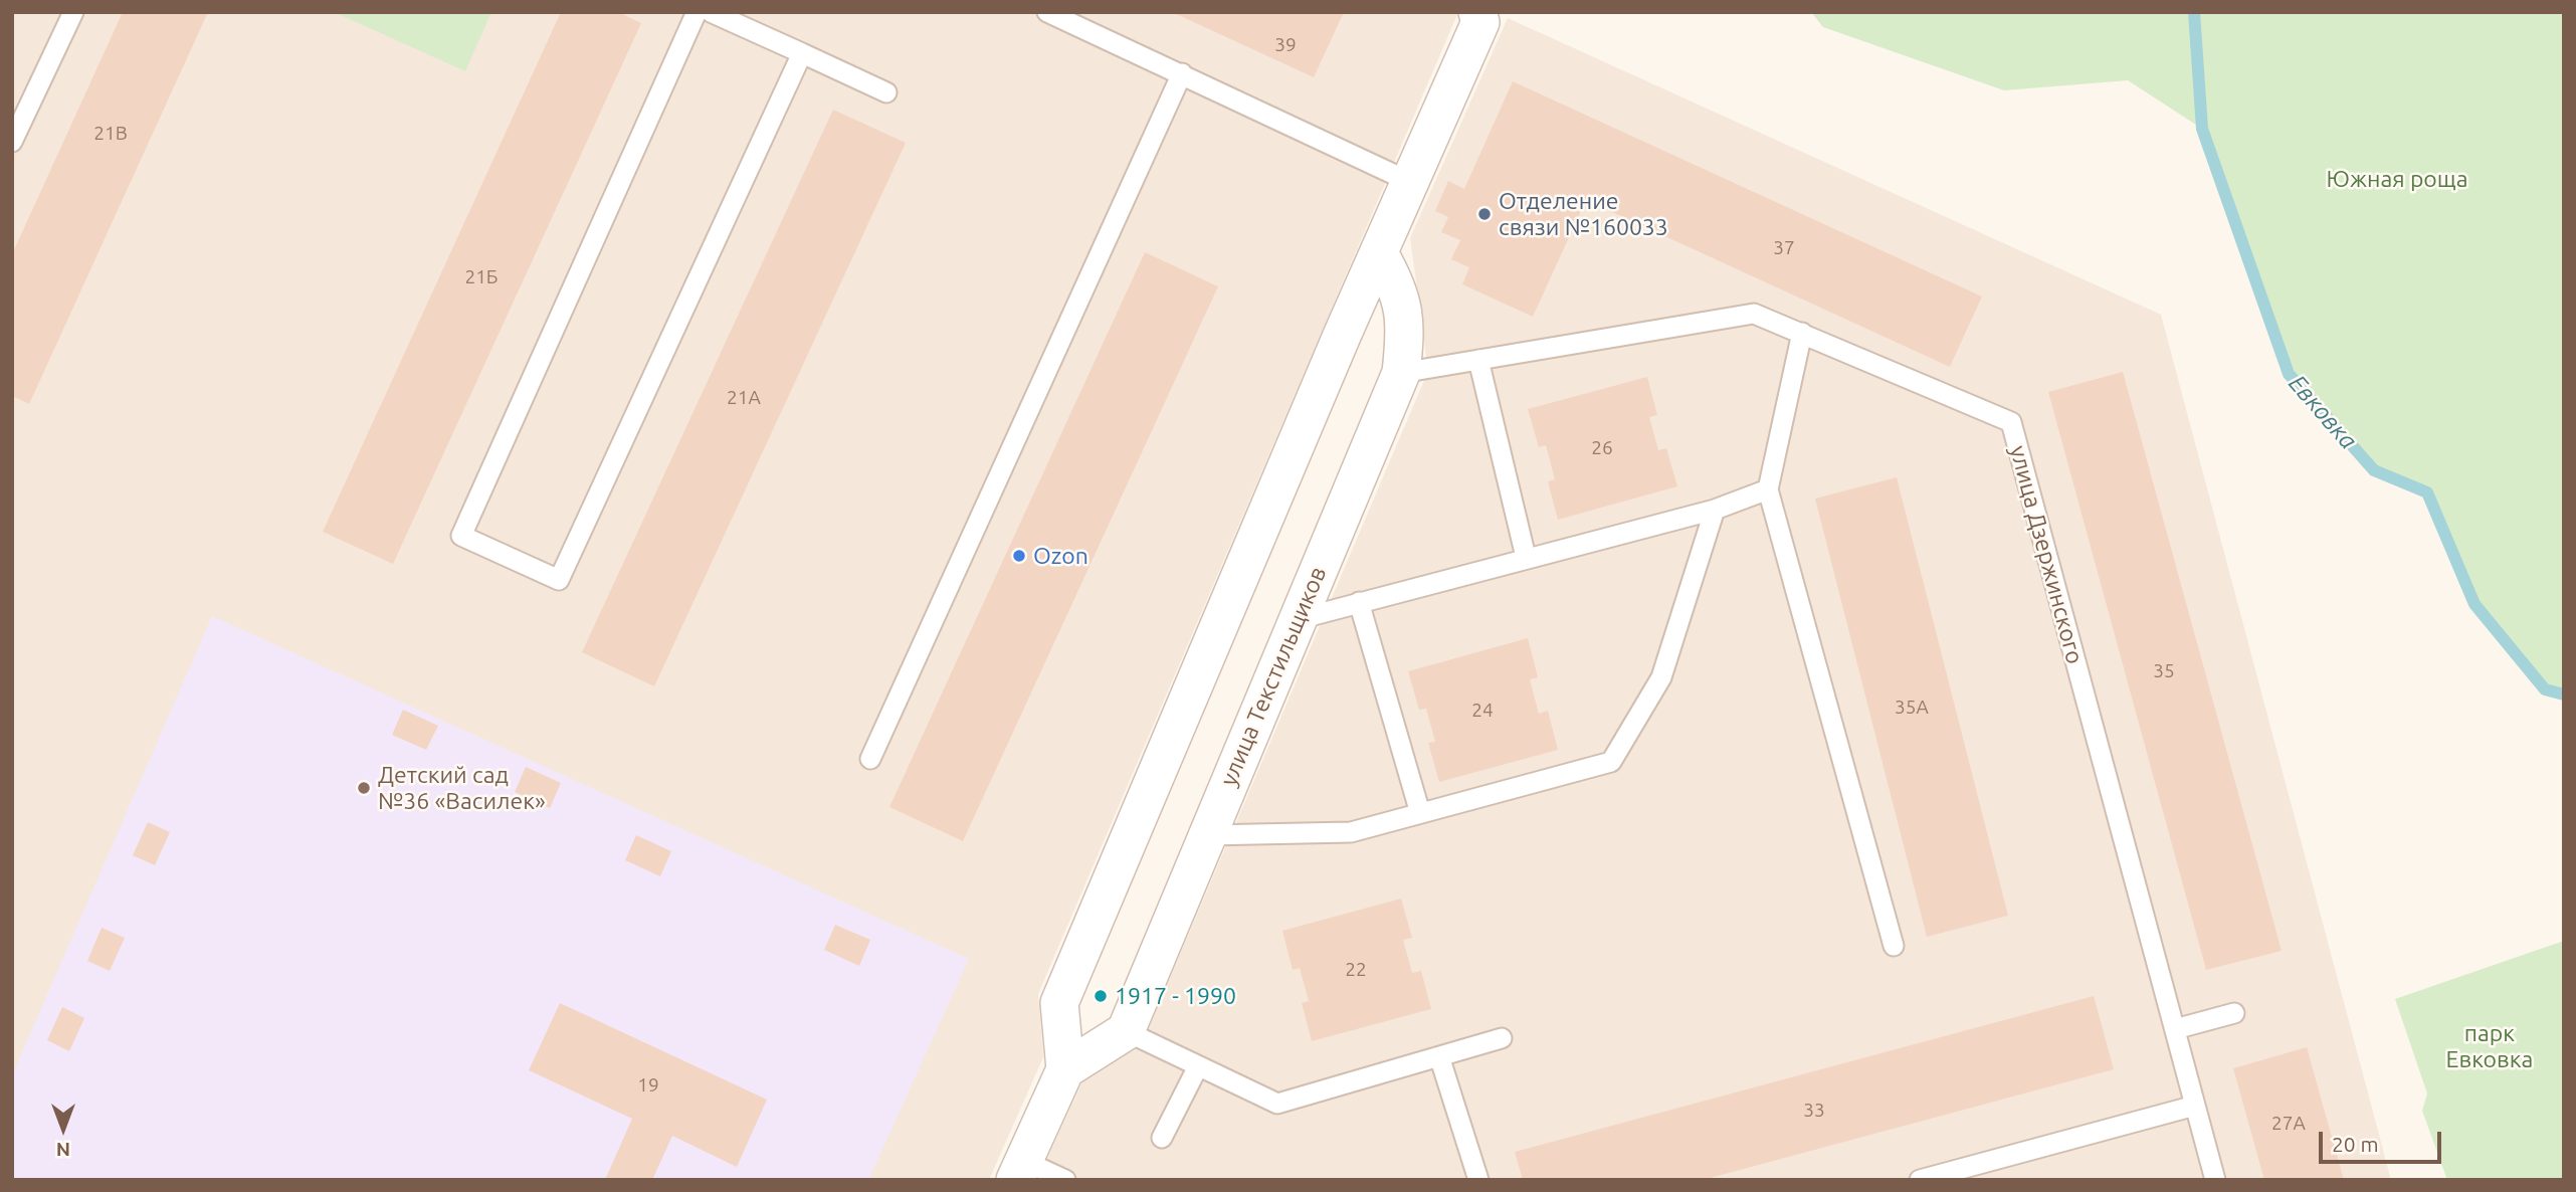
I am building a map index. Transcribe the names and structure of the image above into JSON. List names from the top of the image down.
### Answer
{
  "streets": {
    "street": ["улица Текстильщиков"],
    "lane": ["улица Дзержинского"]
  },
  "crossings": [
    ["улица Дзержинского", "улица Текстильщиков"]
  ],
  "water": ["Евковка"],
  "parks": ["Южная роща", "парк Евковка"],
  "places": [
    "Отделение связи №160033",
    "Ozon",
    "Детский сад №36 «Василек»",
    "1917 - 1990"
  ],
  "house_numbers": [
    "39",
    "21В",
    "37",
    "21Б",
    "21А",
    "26",
    "35",
    "35А",
    "24",
    "22",
    "19",
    "33",
    "27А"
  ],
  "scale_bar": "20 m",
  "north": "bottom"
}
